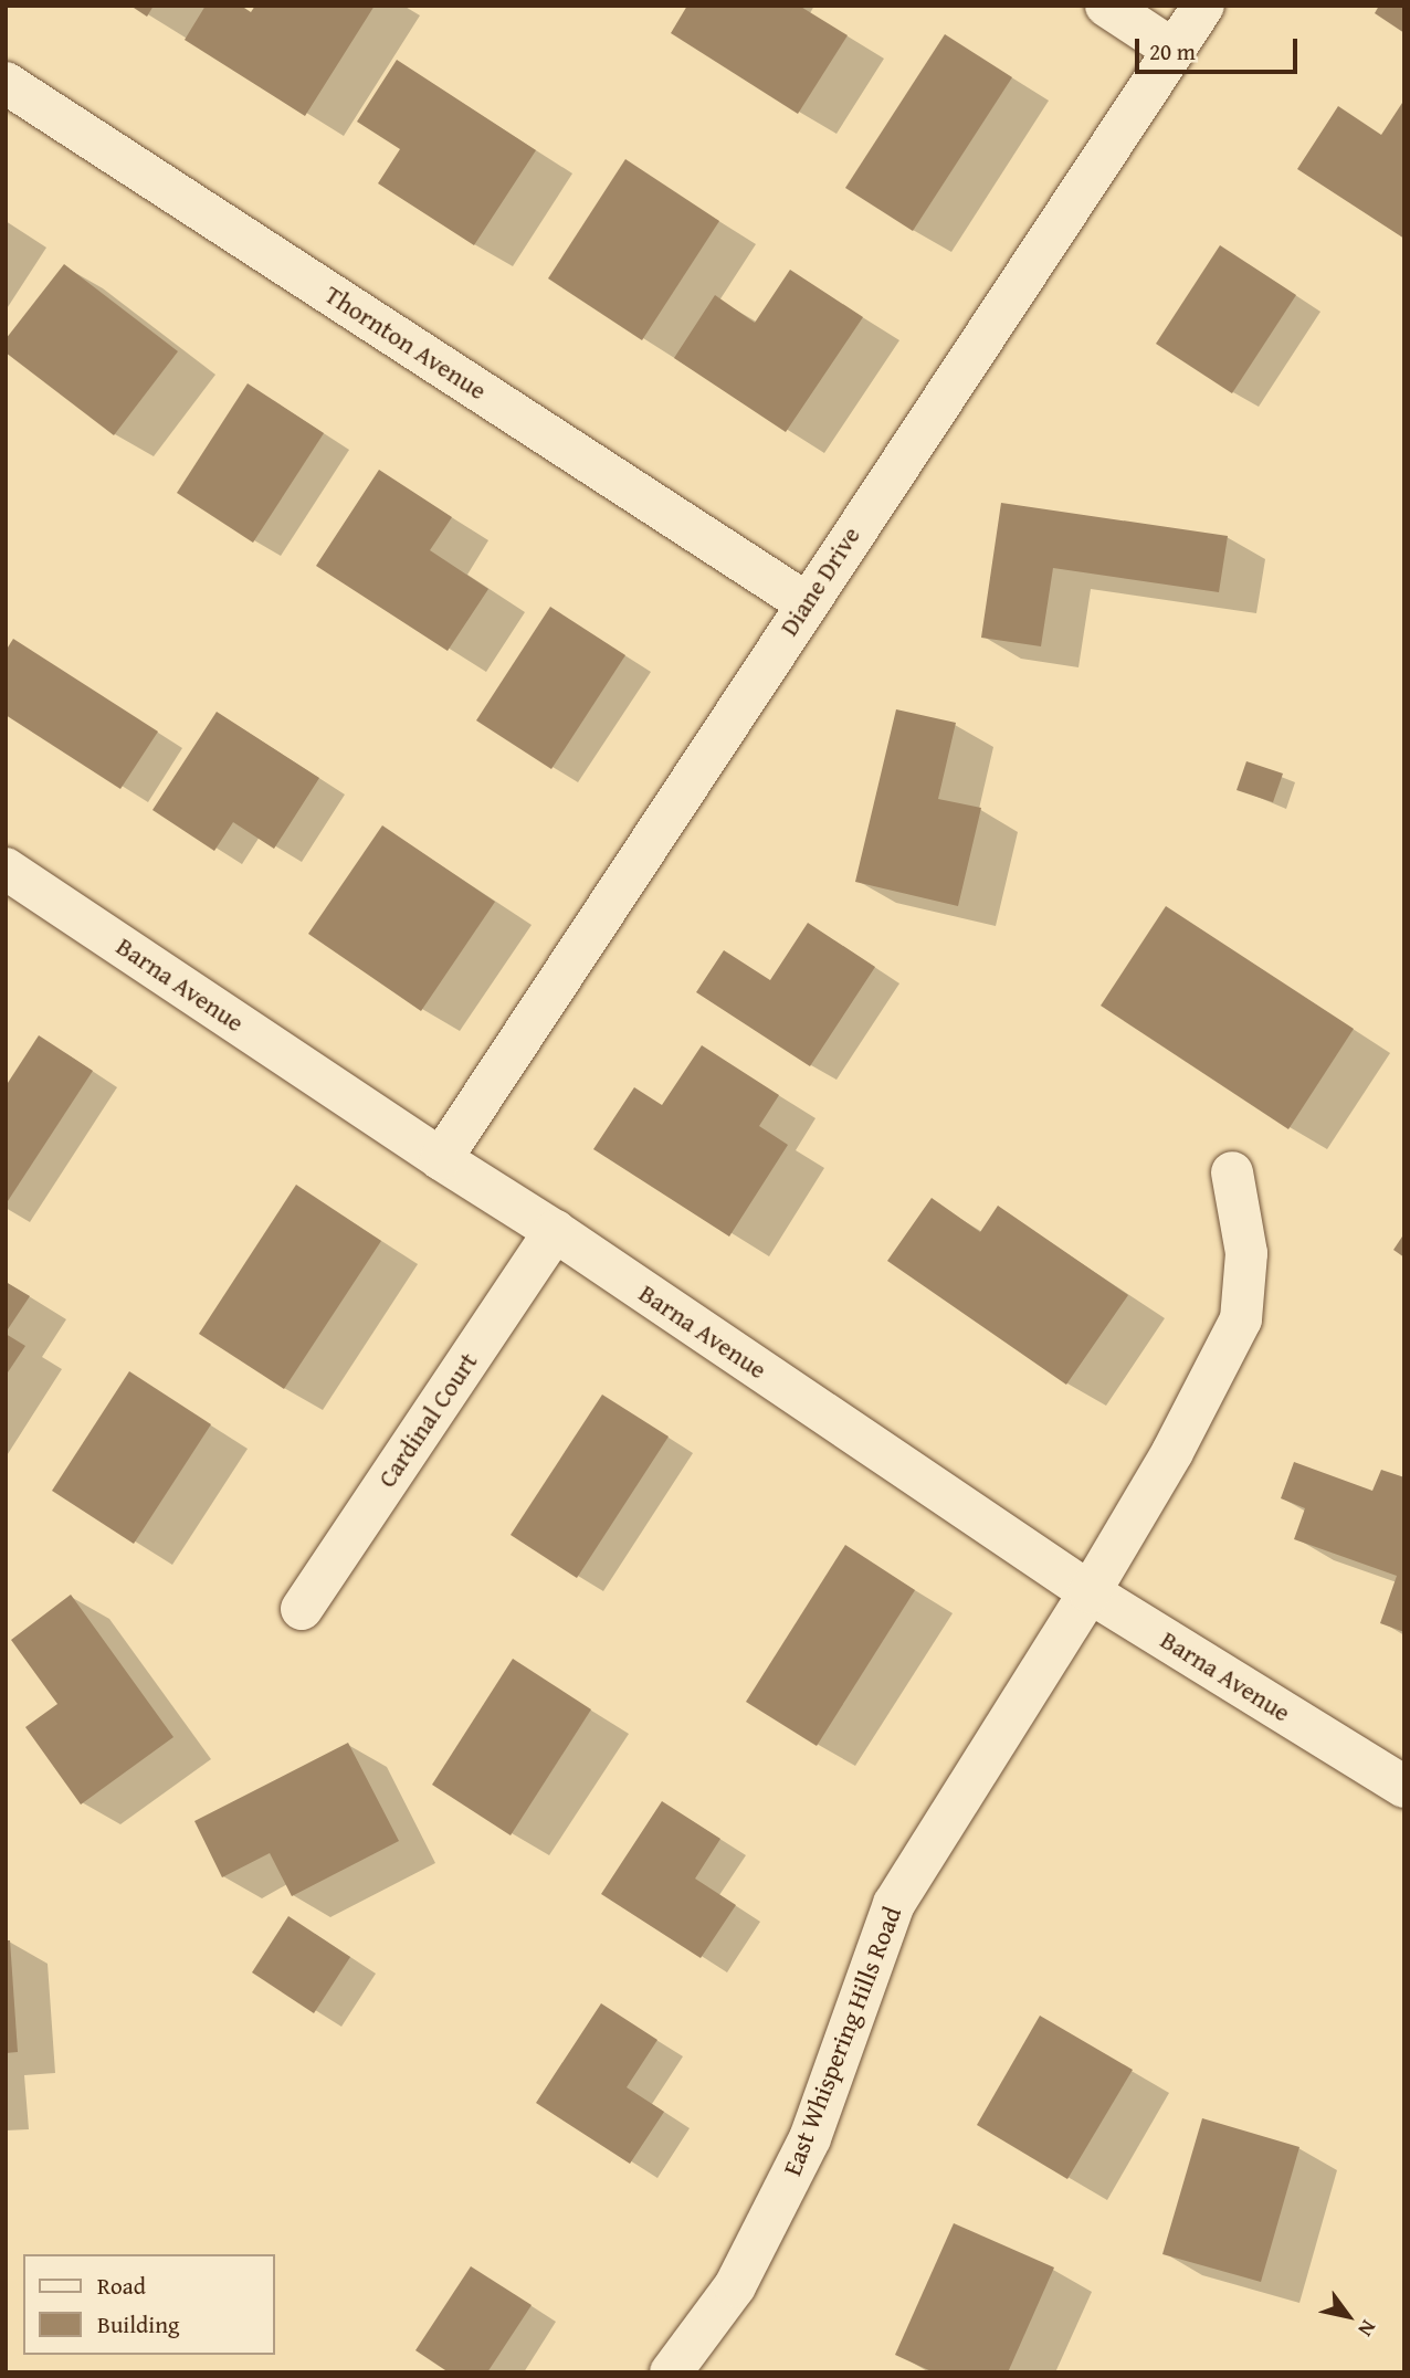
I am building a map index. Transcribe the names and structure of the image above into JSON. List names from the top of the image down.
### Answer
{
  "streets": {
    "street": [
      "Thornton Avenue",
      "Diane Drive",
      "Barna Avenue",
      "Cardinal Court",
      "East Whispering Hills Road"
    ]
  },
  "crossings": [
    ["Thornton Avenue", "Diane Drive"],
    ["Diane Drive", "Barna Avenue"],
    ["Barna Avenue", "Cardinal Court"],
    ["Barna Avenue", "East Whispering Hills Road"]
  ],
  "legend": ["Road", "Building"],
  "scale_bar": "20 m",
  "north": "bottom right"
}
